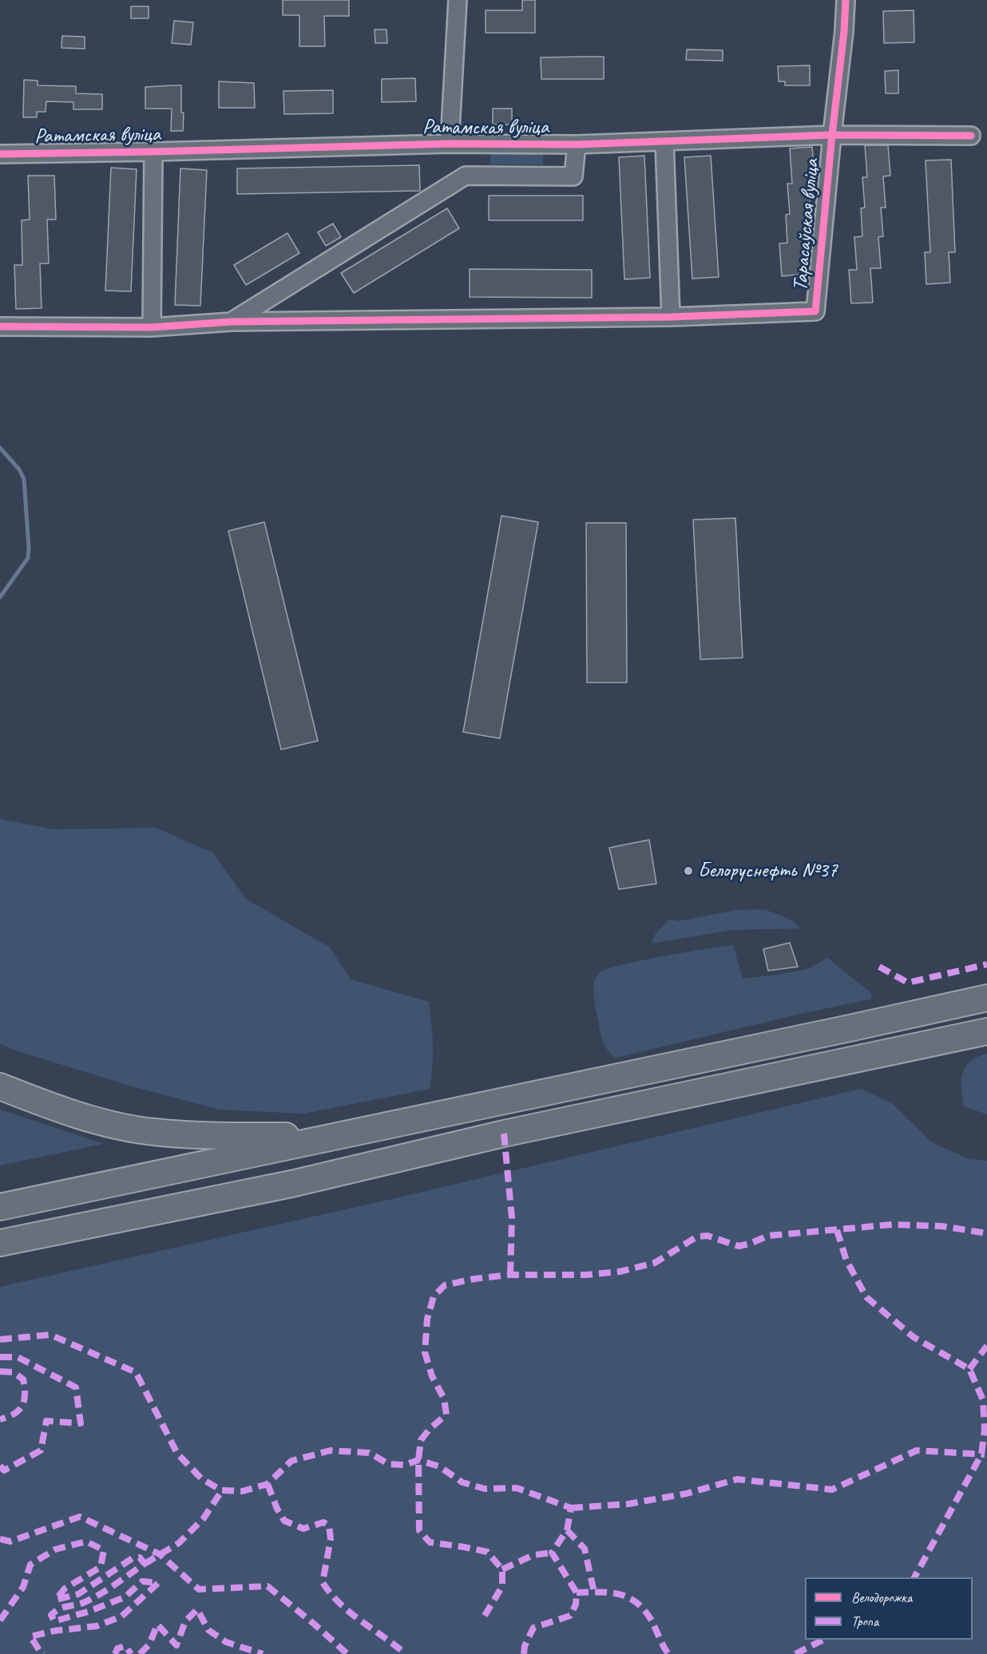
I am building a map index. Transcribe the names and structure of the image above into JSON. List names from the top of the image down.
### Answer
{
  "streets": {
    "street": ["Ратамская вуліца", "Тарасаўская вуліца"]
  },
  "crossings": [
    ["Ратамская вуліца", "Тарасаўская вуліца"]
  ],
  "places": ["Белоруснефть №37"],
  "legend": ["Велодорожка", "Тропа"]
}
